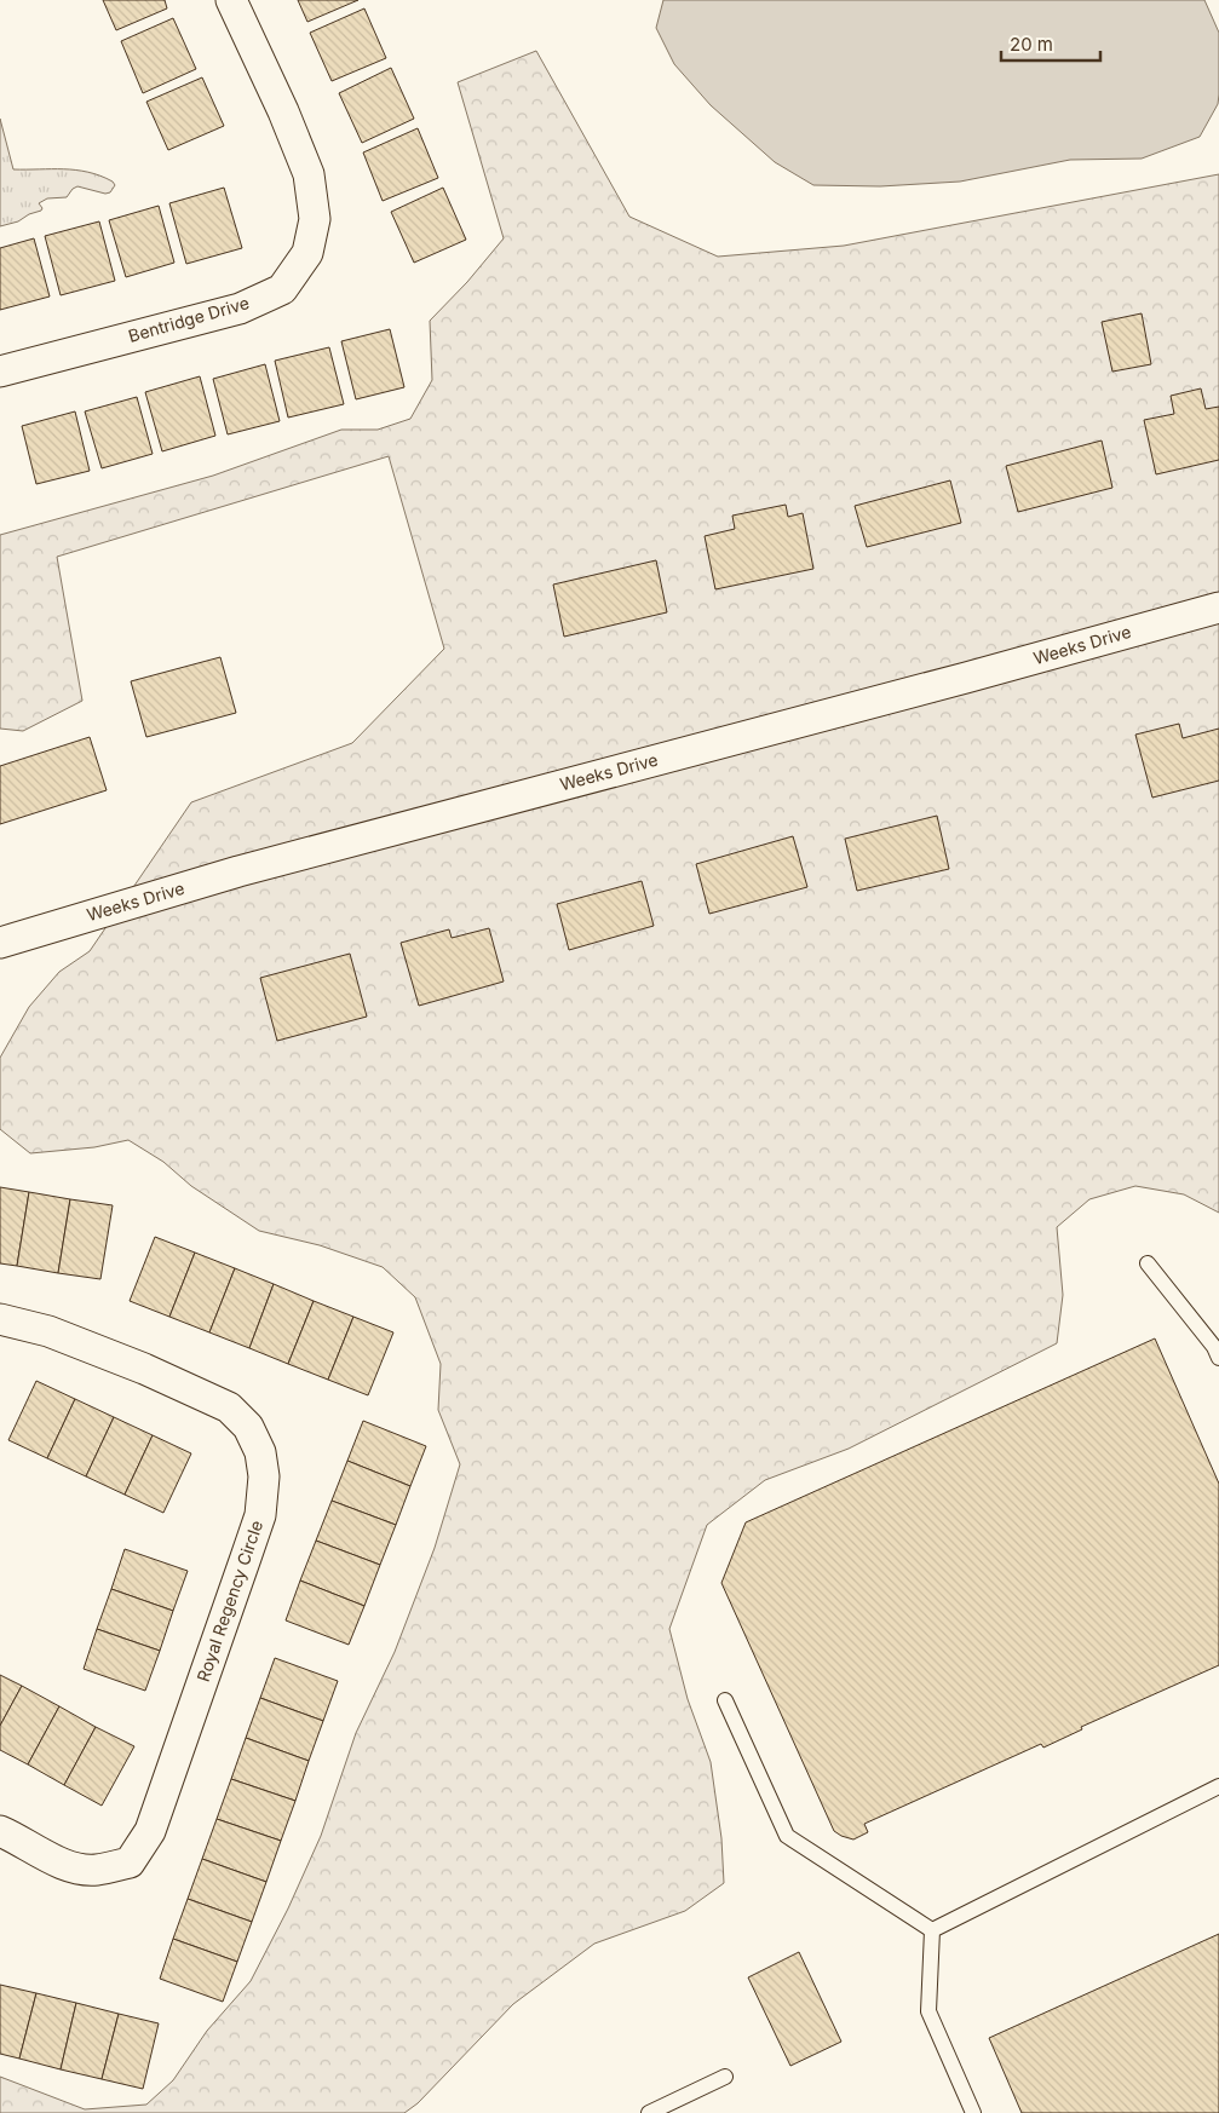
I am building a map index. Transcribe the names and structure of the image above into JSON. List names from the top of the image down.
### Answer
{
  "streets": {
    "street": ["Bentridge Drive", "Weeks Drive", "Royal Regency Circle"]
  },
  "scale_bar": "20 m"
}
